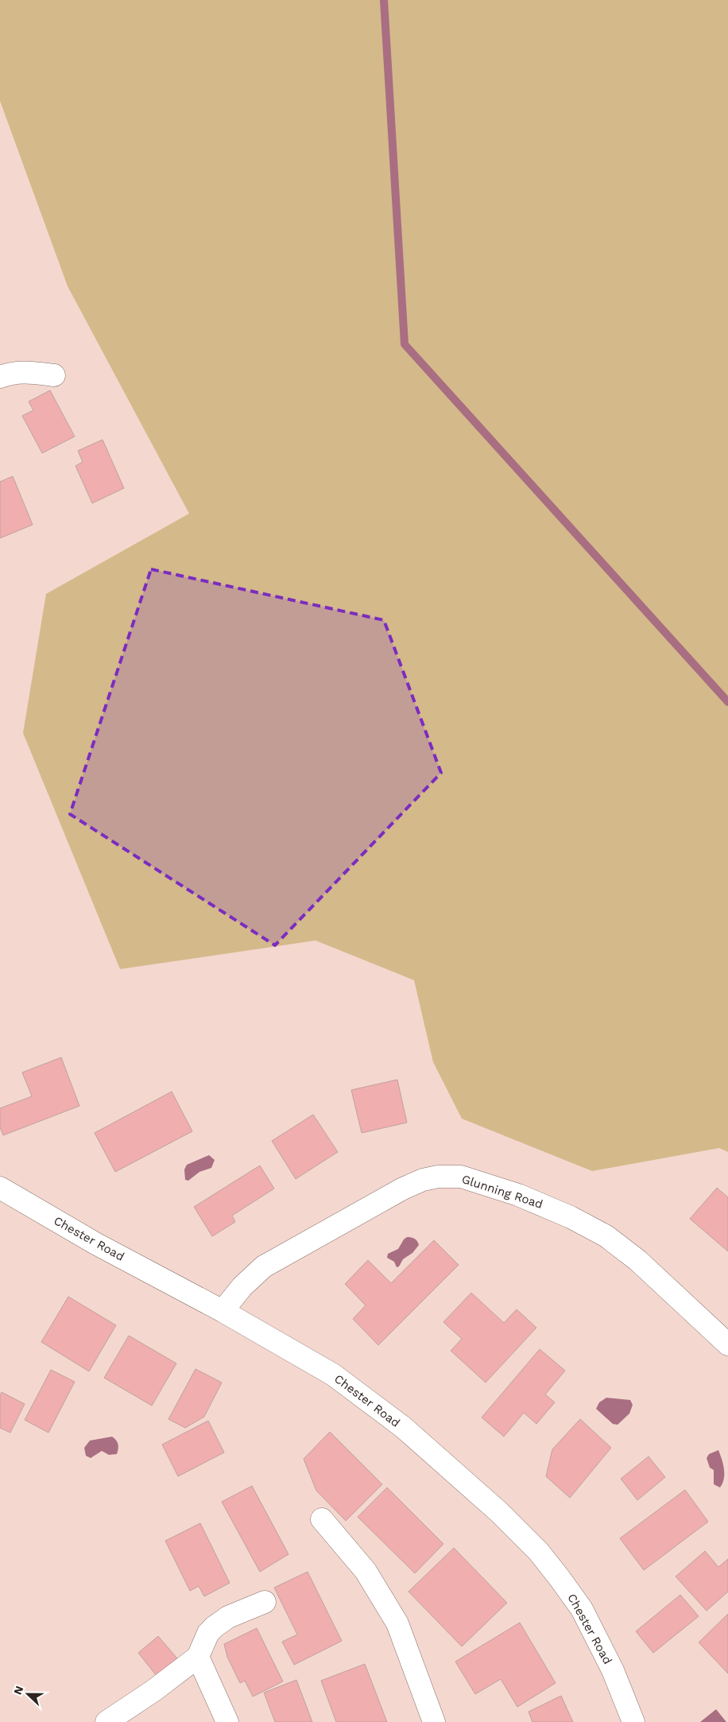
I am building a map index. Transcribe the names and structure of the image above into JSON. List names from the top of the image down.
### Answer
{
  "streets": {
    "street": ["Glunning Road", "Chester Road"]
  },
  "crossings": [
    ["Glunning Road", "Chester Road"]
  ],
  "north": "left"
}
